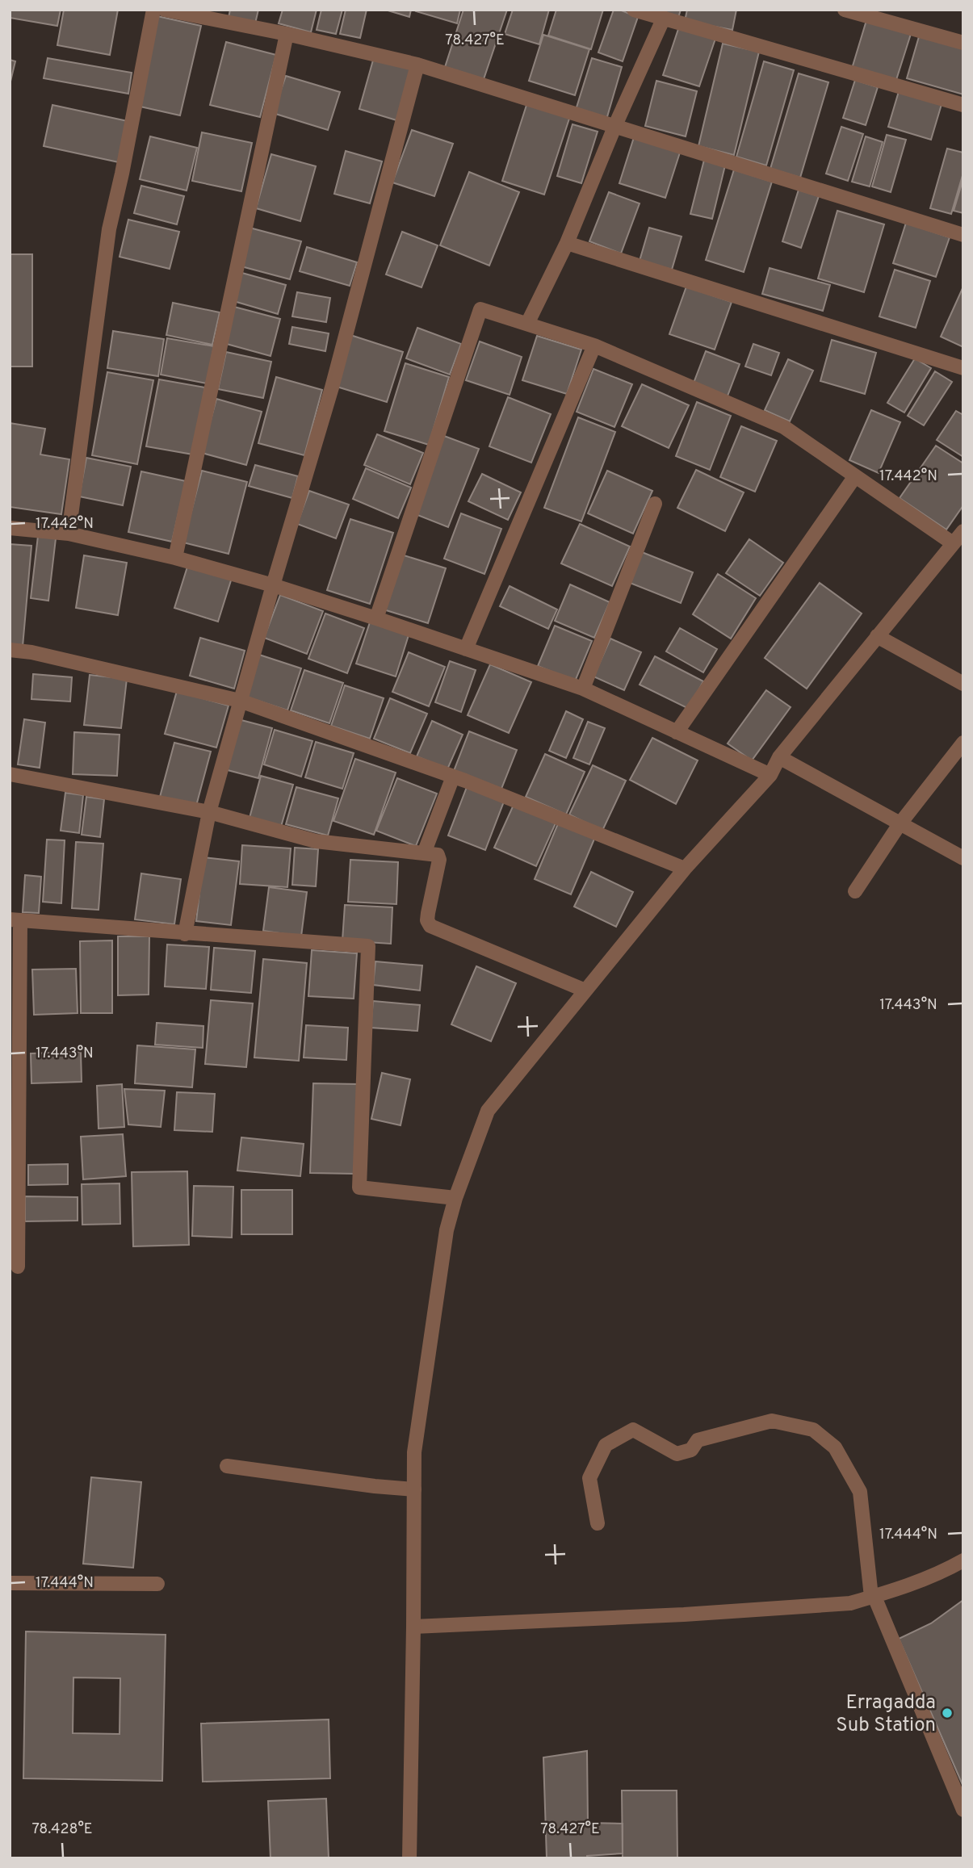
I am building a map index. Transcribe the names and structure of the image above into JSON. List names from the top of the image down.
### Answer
{
  "places": ["Erragadda Sub Station"],
  "coordinates": [
    "78.427°E",
    "17.442°N",
    "17.443°N",
    "17.444°N",
    "78.428°E"
  ]
}
